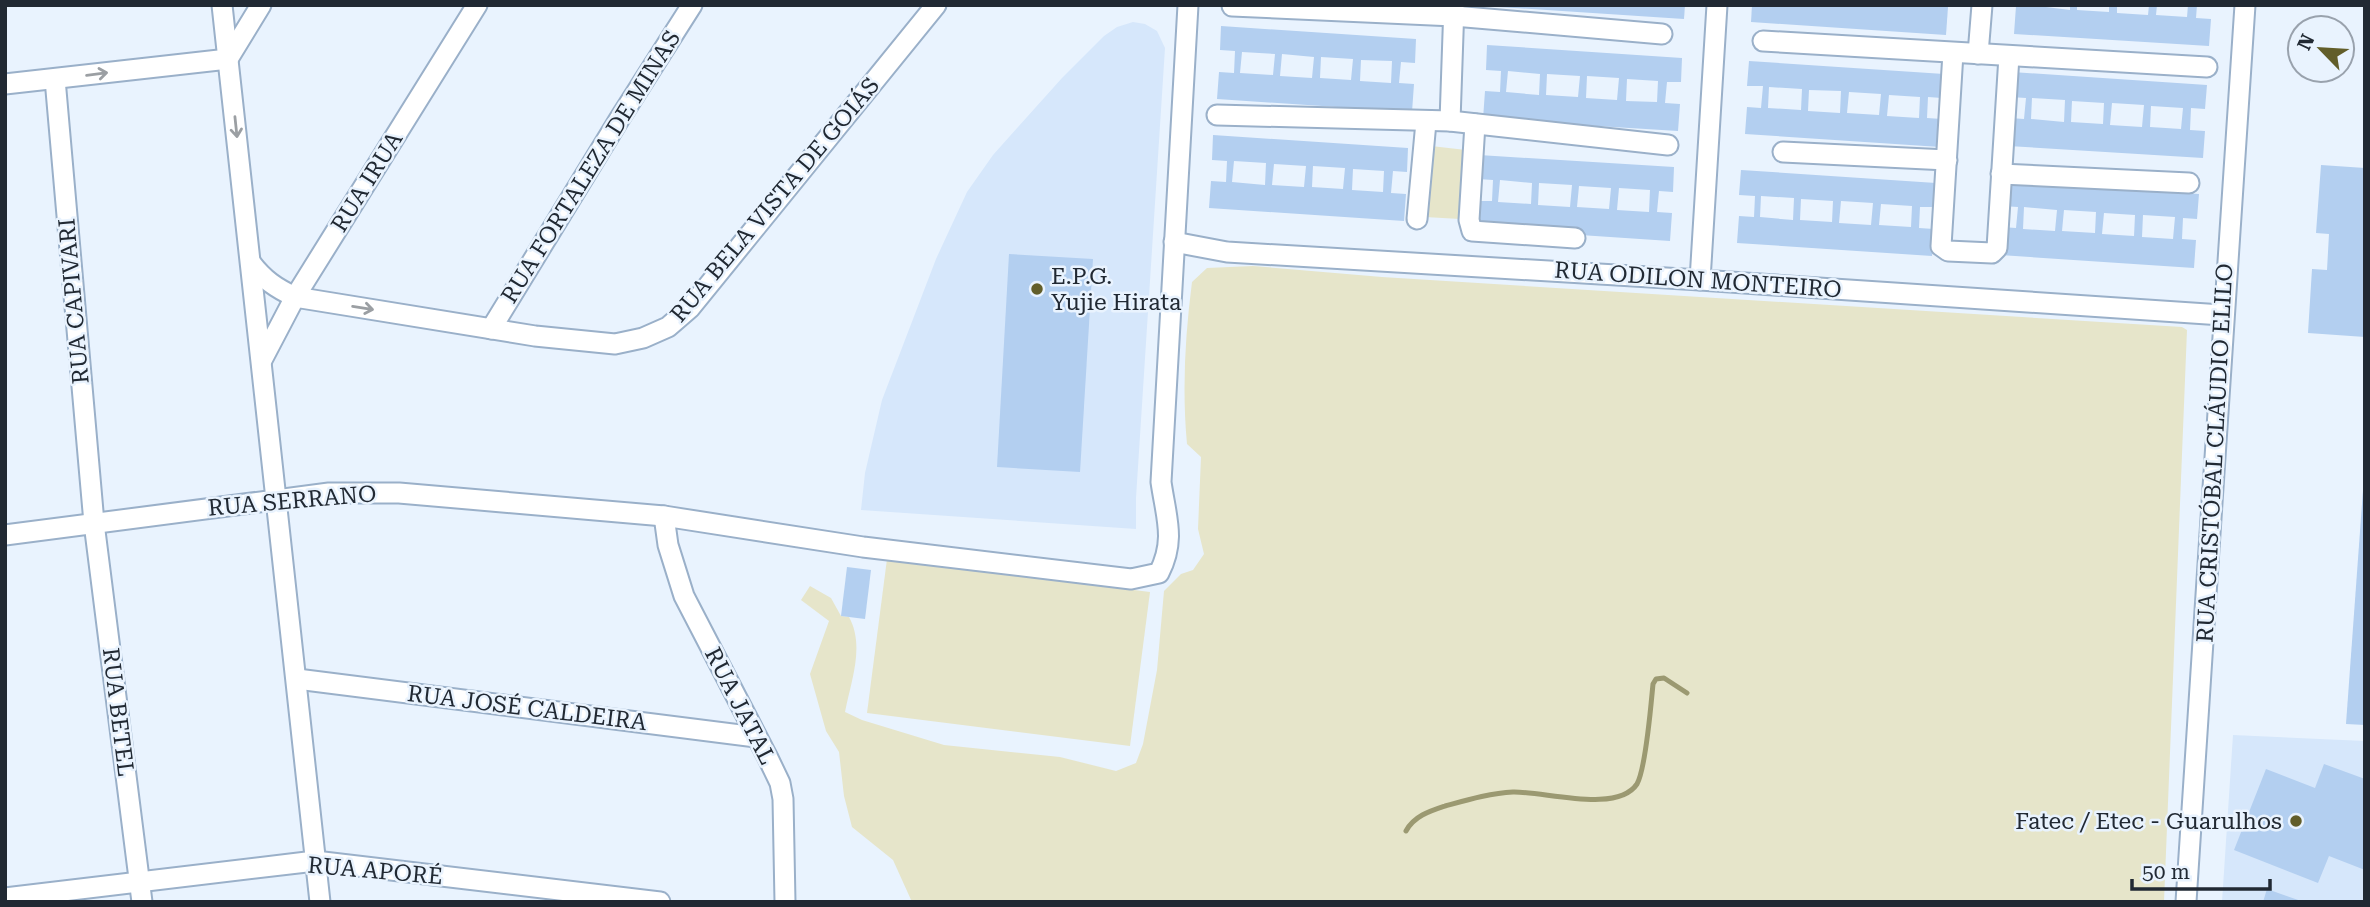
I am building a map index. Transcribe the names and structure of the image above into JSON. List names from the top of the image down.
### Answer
{
  "streets": {
    "street": [
      "RUA FORTALEZA DE MINAS",
      "RUA IRUA",
      "RUA BELA VISTA DE GOIÁS",
      "RUA ODILON MONTEIRO",
      "RUA CAPIVARI",
      "RUA CRISTÓBAL CLÁUDIO ELILO",
      "RUA SERRANO",
      "RUA JATAL",
      "RUA JOSÉ CALDEIRA",
      "RUA BETEL",
      "RUA APORÉ"
    ]
  },
  "crossings": [
    ["RUA FORTALEZA DE MINAS", "RUA BELA VISTA DE GOIÁS"],
    ["RUA IRUA", "RUA BELA VISTA DE GOIÁS"],
    ["RUA ODILON MONTEIRO", "RUA CRISTÓBAL CLÁUDIO ELILO"],
    ["RUA ODILON MONTEIRO", "RUA SERRANO"],
    ["RUA CAPIVARI", "RUA SERRANO"],
    ["RUA CAPIVARI", "RUA BETEL"],
    ["RUA SERRANO", "RUA JATAL"],
    ["RUA SERRANO", "RUA BETEL"],
    ["RUA JATAL", "RUA JOSÉ CALDEIRA"],
    ["RUA BETEL", "RUA APORÉ"]
  ],
  "places": ["E.P.G. Yujie Hirata", "Fatec / Etec - Guarulhos"],
  "scale_bar": "50 m",
  "north": "top left"
}
